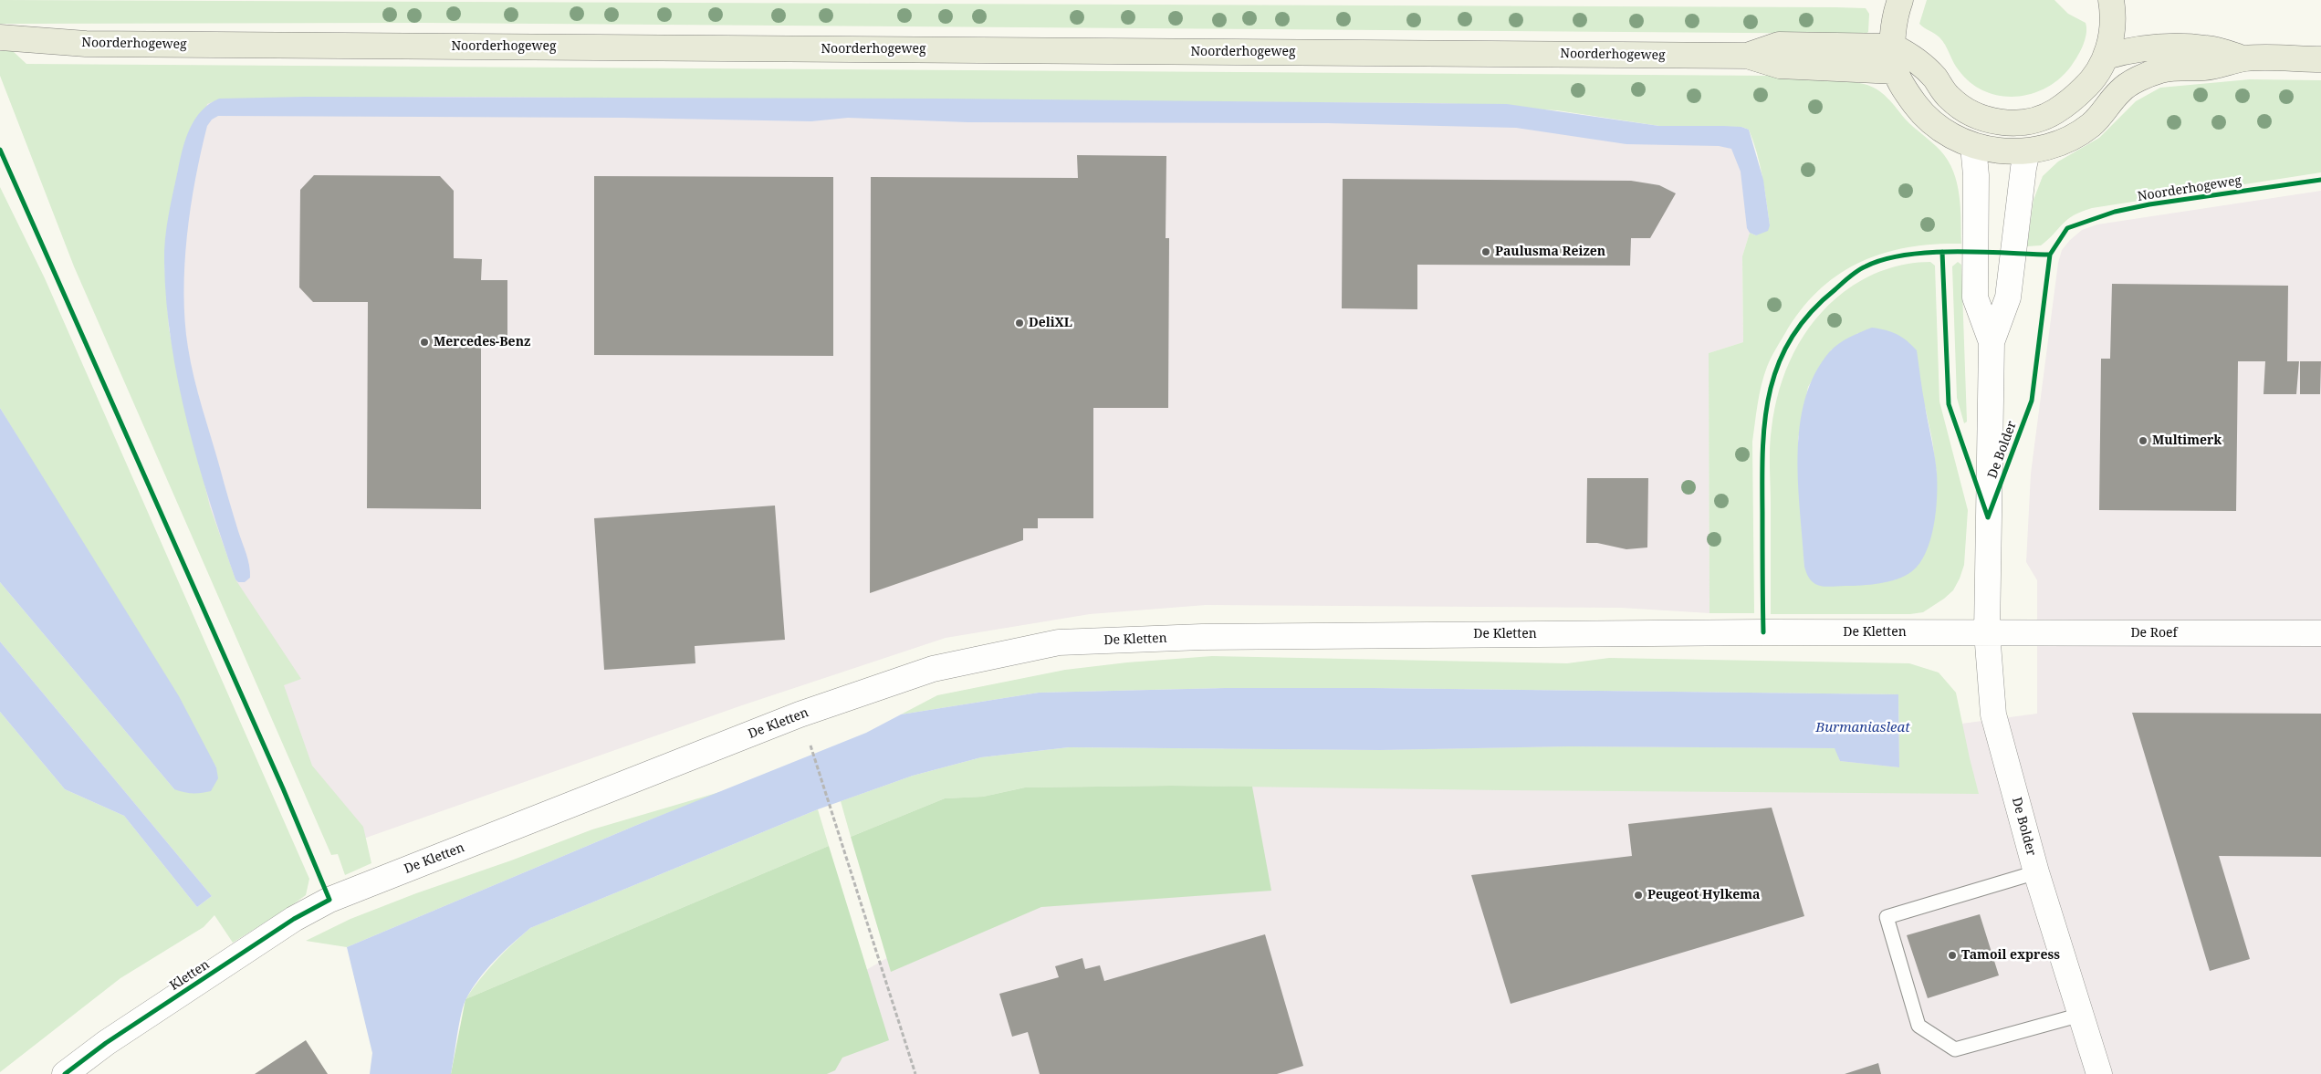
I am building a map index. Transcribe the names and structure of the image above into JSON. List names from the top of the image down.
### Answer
{
  "streets": {
    "main road": ["Noorderhogeweg"],
    "street": [
      "De Bolder",
      "De Kletten",
      "De Roef",
      "Kletten"
    ]
  },
  "crossings": [
    ["De Bolder", "De Kletten"],
    ["De Bolder", "De Roef"],
    ["De Kletten", "De Roef"],
    ["De Kletten", "Kletten"]
  ],
  "water": ["Burmaniasleat"],
  "places": [
    "Paulusma Reizen",
    "DeliXL",
    "Mercedes-Benz",
    "Multimerk",
    "Peugeot Hylkema",
    "Tamoil express"
  ]
}
